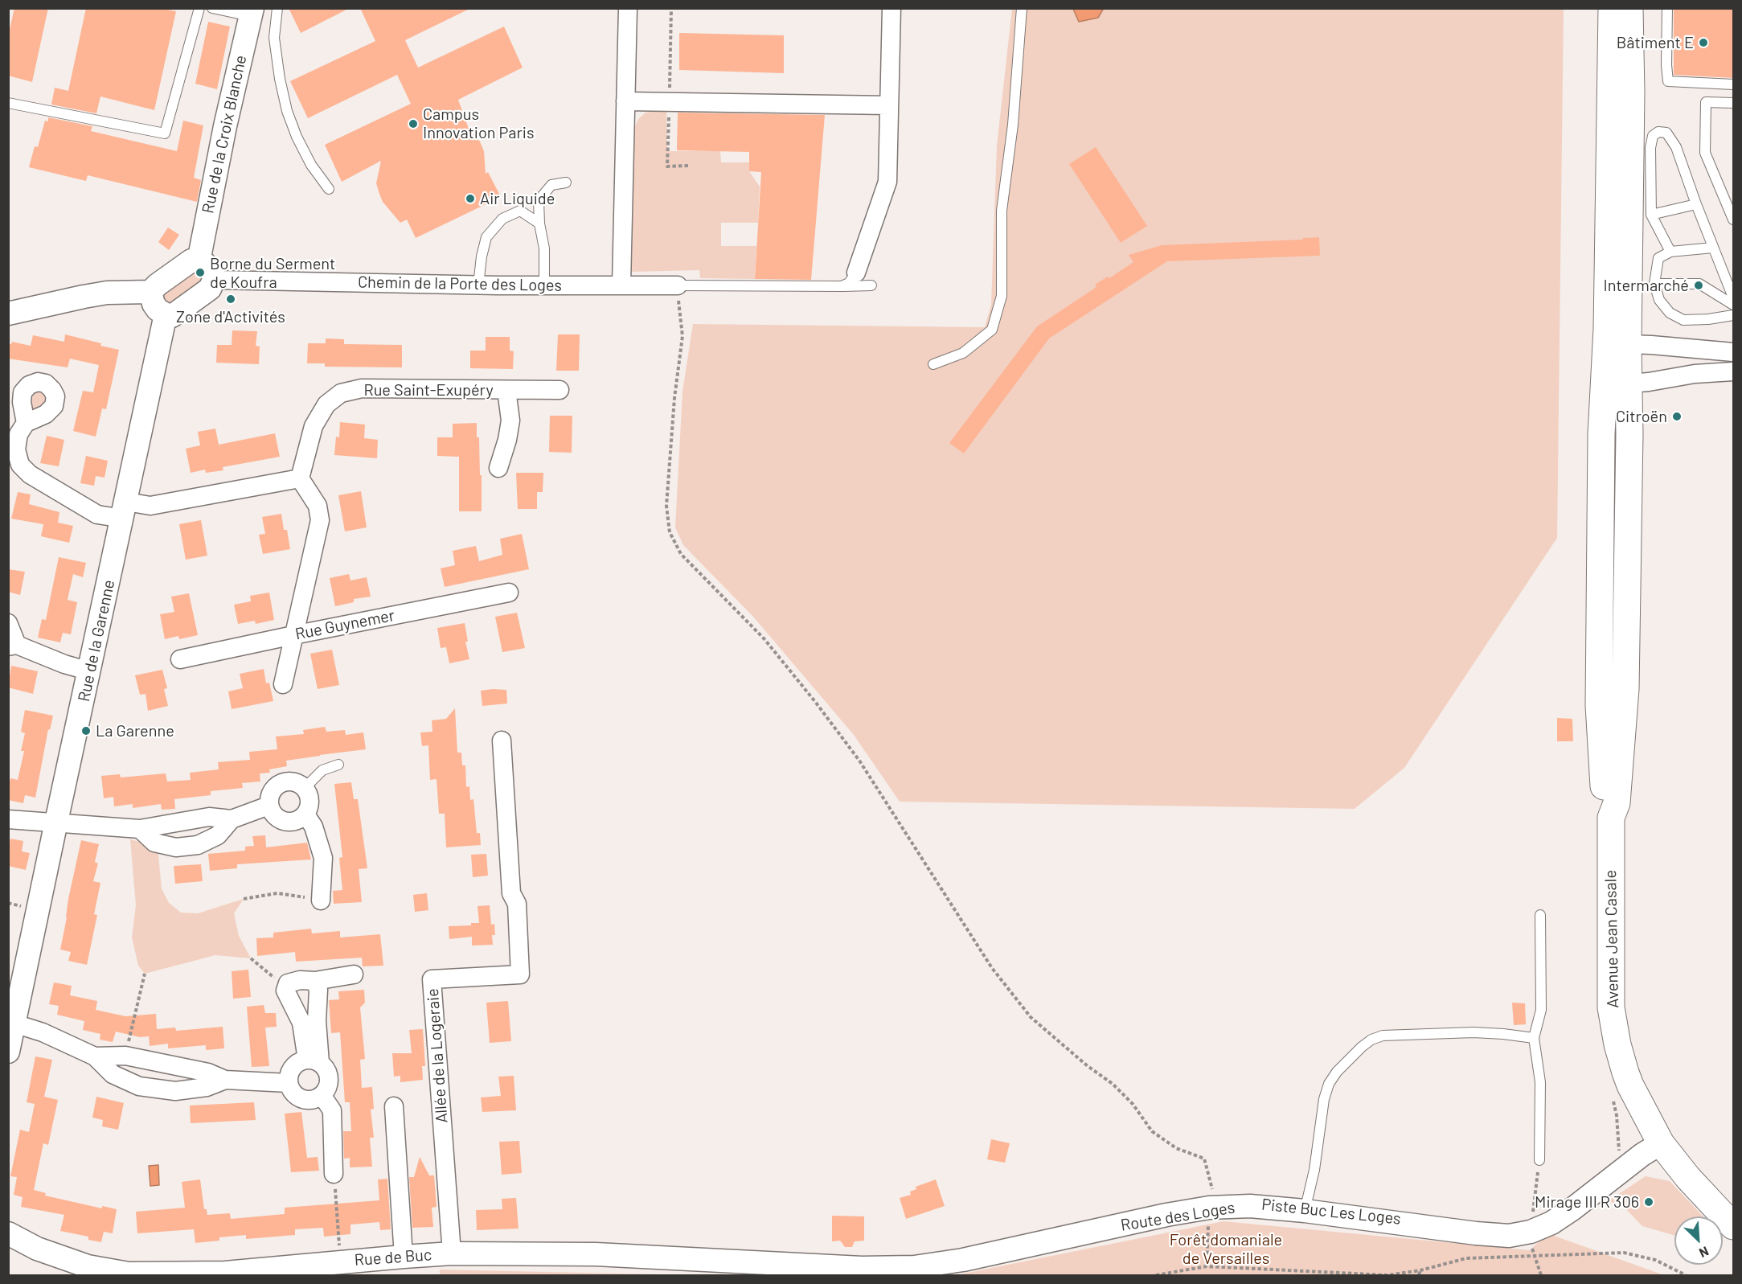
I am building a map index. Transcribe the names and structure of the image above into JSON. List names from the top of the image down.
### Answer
{
  "streets": {
    "main road": ["Avenue Jean Casale"],
    "street": [
      "Rue de la Croix Blanche",
      "Chemin de la Porte des Loges",
      "Rue Saint-Exupéry",
      "Rue Guynemer",
      "Rue de la Garenne",
      "Allée de la Logeraie",
      "Route des Loges",
      "Rue de Buc"
    ]
  },
  "crossings": [
    ["Avenue Jean Casale", "Route des Loges"],
    ["Allée de la Logeraie", "Rue de Buc"],
    ["Route des Loges", "Rue de Buc"]
  ],
  "parks": ["Forêt domaniale de Versailles"],
  "places": [
    "Bâtiment E",
    "Campus Innovation Paris",
    "Air Liquide",
    "Borne du Serment de Koufra",
    "Intermarché",
    "Zone d'Activités",
    "Citroën",
    "La Garenne",
    "Mirage III R 306"
  ],
  "north": "bottom right"
}
